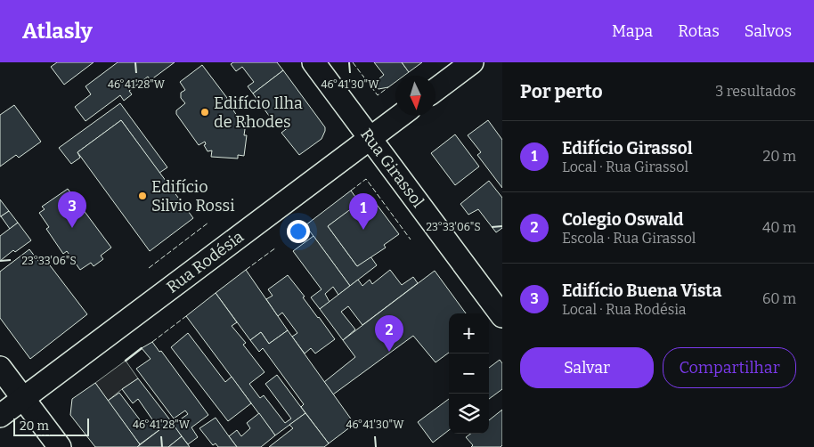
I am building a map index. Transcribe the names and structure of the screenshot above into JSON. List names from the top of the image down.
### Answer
{
  "streets": {
    "street": ["Rua Girassol", "Rua Rodésia"]
  },
  "crossings": [
    ["Rua Girassol", "Rua Rodésia"]
  ],
  "places": ["Edifício Ilha de Rhodes", "Edifício Silvio Rossi"],
  "scale_bar": "20 m",
  "north": "bottom",
  "page": {
    "header": "Atlasly",
    "nav": ["Mapa", "Rotas", "Salvos"],
    "heading": ["Por perto", "3 resultados"],
    "list": [
      {
        "mark": "1",
        "name": "Edifício Girassol",
        "note": "Local · Rua Girassol",
        "value": "20 m"
      },
      {
        "mark": "2",
        "name": "Colegio Oswald",
        "note": "Escola · Rua Girassol",
        "value": "40 m"
      },
      {
        "mark": "3",
        "name": "Edifício Buena Vista",
        "note": "Local · Rua Rodésia",
        "value": "60 m"
      }
    ],
    "pins": ["3", "1", "2"],
    "map_buttons": ["+", "−"],
    "buttons": ["Salvar", "Compartilhar"],
    "scale": "20 m"
  },
  "coordinates": ["46°41'28\"W", "46°41'30\"W", "23°33'06\"S"]
}
